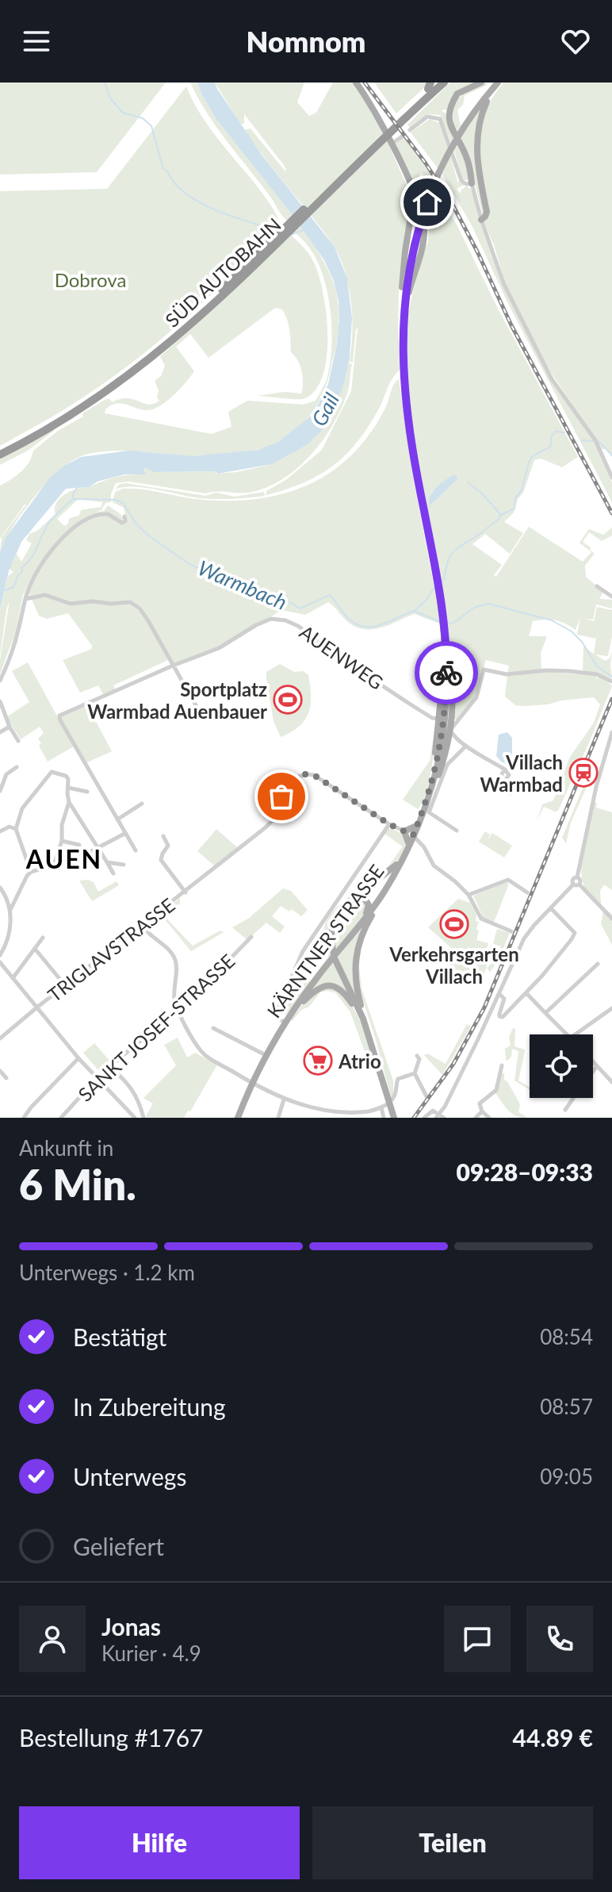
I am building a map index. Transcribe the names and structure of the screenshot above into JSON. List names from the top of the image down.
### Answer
{
  "streets": {
    "highway": ["SÜD AUTOBAHN"],
    "main road": ["KÄRNTNER STRASSE"],
    "street": ["AUENWEG", "TRIGLAVSTRASSE", "SANKT JOSEF-STRASSE"]
  },
  "crossings": [
    ["AUENWEG", "KÄRNTNER STRASSE"],
    ["KÄRNTNER STRASSE", "TRIGLAVSTRASSE"]
  ],
  "districts": ["AUEN"],
  "water": ["Gail", "Warmbach"],
  "parks": ["Dobrova"],
  "places": {
    "sports": ["Sportplatz Warmbad Auenbauer", "Verkehrsgarten Villach"],
    "station": ["Villach Warmbad"],
    "supermarket": ["Atrio"]
  },
  "page": {
    "header": "Nomnom",
    "heading": ["6 Min.", "Ankunft in", "09:28–09:33"],
    "panel": [
      "Jonas",
      "Kurier · 4.9",
      "Bestellung #1767",
      "44.89 €"
    ],
    "bar": "Unterwegs · 1.2 km",
    "list": [
      ["Bestätigt", "08:54"],
      ["In Zubereitung", "08:57"],
      ["Unterwegs", "09:05"],
      "Geliefert"
    ],
    "buttons": ["Hilfe", "Teilen"]
  }
}
